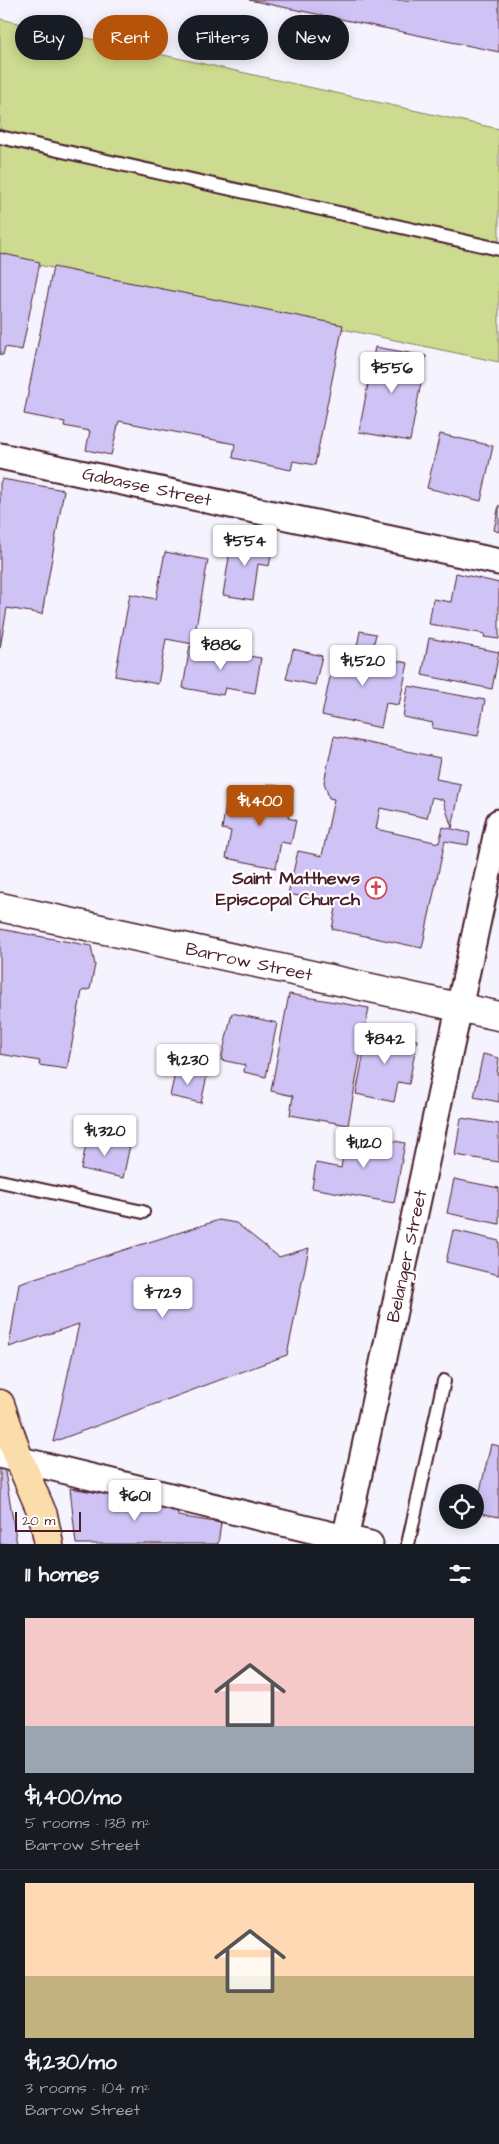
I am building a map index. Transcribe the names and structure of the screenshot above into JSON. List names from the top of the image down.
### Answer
{
  "streets": {
    "main road": ["Barrow Street"],
    "street": ["Gabasse Street", "Belanger Street"]
  },
  "crossings": [
    ["Barrow Street", "Belanger Street"]
  ],
  "places": {
    "church": ["Saint Matthews Episcopal Church"]
  },
  "scale_bar": "20 m",
  "page": {
    "chip": [
      "Buy",
      "Rent",
      "Filters",
      "New"
    ],
    "price": [
      "$556",
      "$554",
      "$886",
      "$1,520",
      "$1,400",
      "$842",
      "$1,230",
      "$1,320",
      "$1,120",
      "$729",
      "$601"
    ],
    "scale": "20 m",
    "heading": "11 homes",
    "list": [
      {
        "name": "$1,400/mo",
        "note": "5 rooms · 138 m² · Barrow Street"
      },
      {
        "name": "$1,230/mo",
        "note": "3 rooms · 104 m² · Barrow Street"
      }
    ]
  }
}
